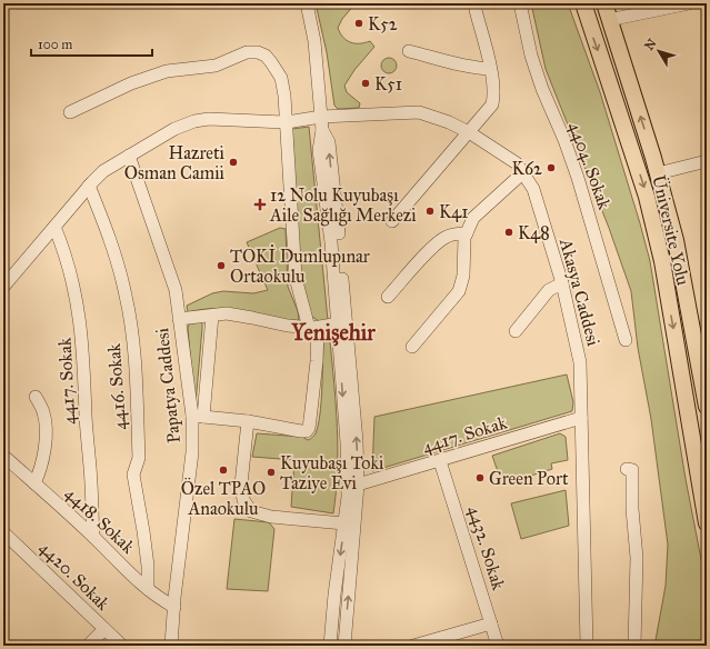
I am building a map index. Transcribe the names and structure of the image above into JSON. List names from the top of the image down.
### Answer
{
  "streets": {
    "main road": ["Üniversite Yolu"],
    "street": [
      "4404. Sokak",
      "Akasya Caddesi",
      "4417. Sokak",
      "Papatya Caddesi",
      "4416. Sokak",
      "4418. Sokak",
      "4432. Sokak",
      "4420. Sokak"
    ]
  },
  "crossings": [
    ["Akasya Caddesi", "4417. Sokak"],
    ["Akasya Caddesi", "Papatya Caddesi"],
    ["Akasya Caddesi", "4416. Sokak"],
    ["4417. Sokak", "4418. Sokak"],
    ["4417. Sokak", "4432. Sokak"],
    ["Papatya Caddesi", "4418. Sokak"],
    ["4416. Sokak", "4418. Sokak"]
  ],
  "districts": ["Yenişehir"],
  "places": {
    "other": [
      "K52",
      "K51",
      "Hazreti Osman Camii",
      "K62",
      "K41",
      "K48",
      "TOKİ Dumlupınar Ortaokulu",
      "Özel TPAO Anaokulu",
      "Kuyubaşı Toki Taziye Evi",
      "Green Port"
    ],
    "health": ["12 Nolu Kuyubaşı Aile Sağlığı Merkezi"]
  },
  "scale_bar": "100 m",
  "north": "top left"
}
